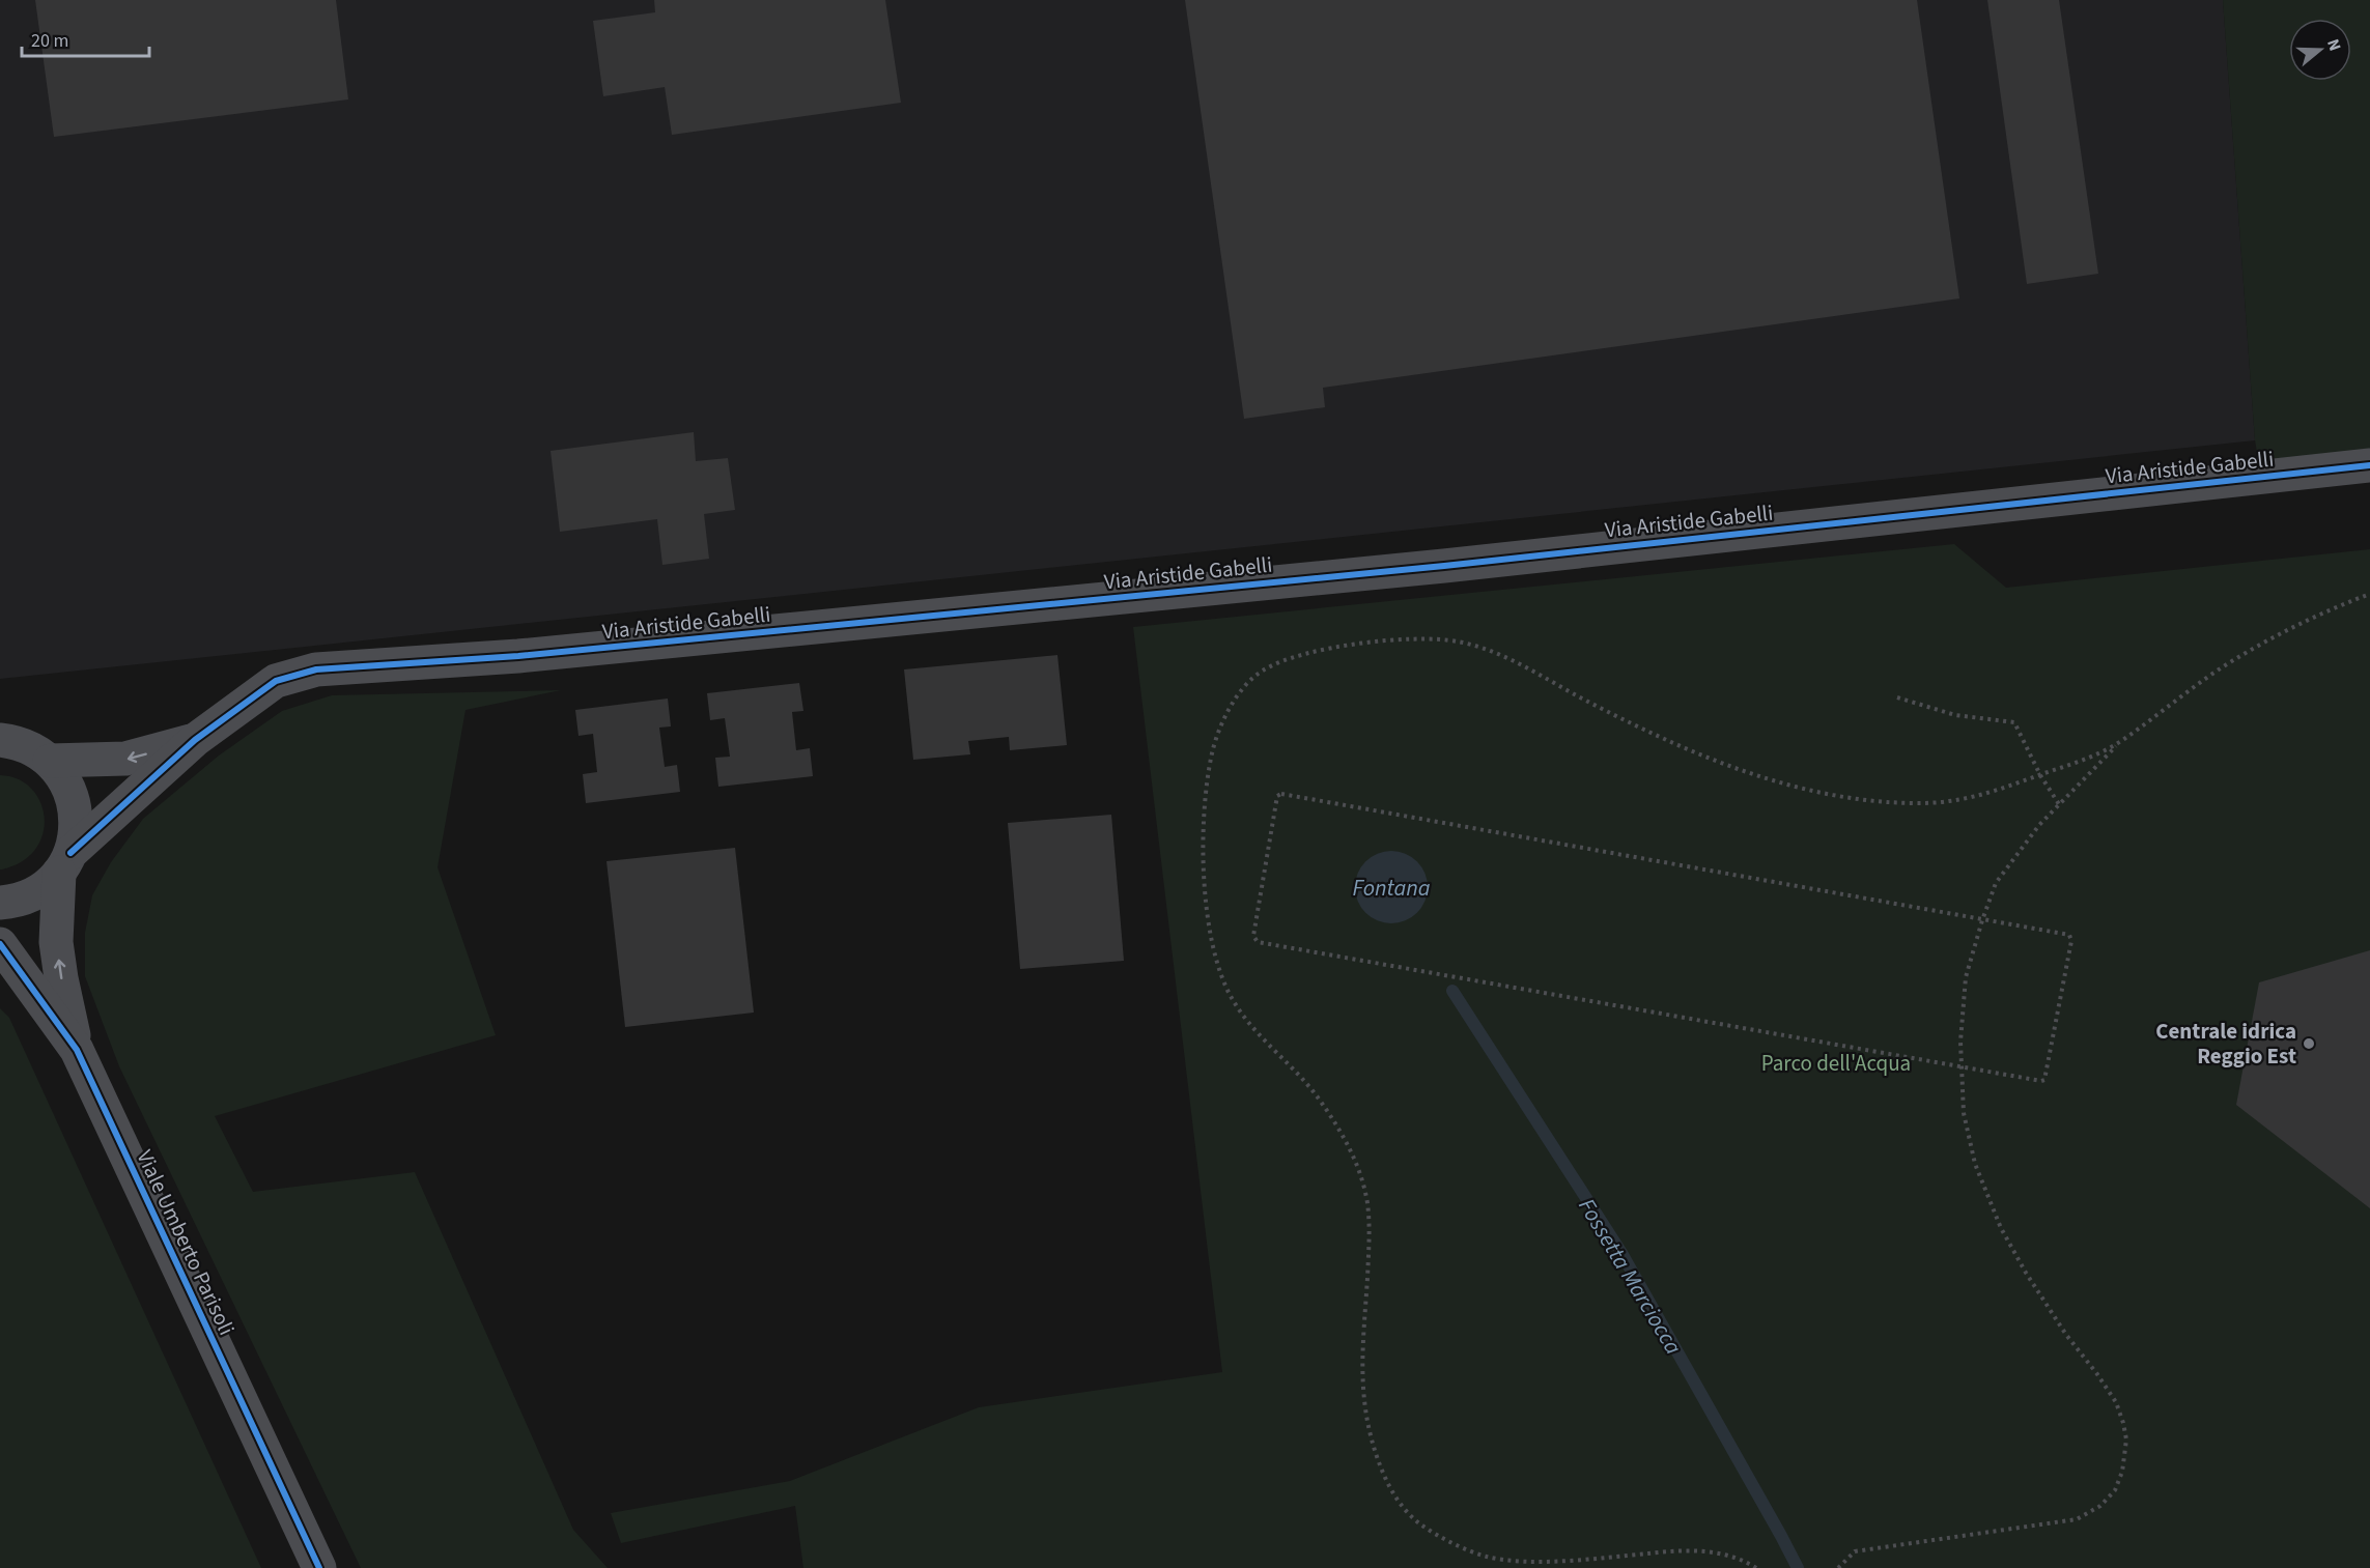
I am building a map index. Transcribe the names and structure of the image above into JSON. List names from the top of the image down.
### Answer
{
  "streets": {
    "street": ["Via Aristide Gabelli", "Viale Umberto Parisoli"]
  },
  "crossings": [
    ["Via Aristide Gabelli", "Viale Umberto Parisoli"]
  ],
  "water": ["Fontana", "Fossetta Marciocca"],
  "parks": ["Parco dell'Acqua"],
  "places": ["Centrale idrica Reggio Est"],
  "scale_bar": "20 m",
  "north": "right"
}
